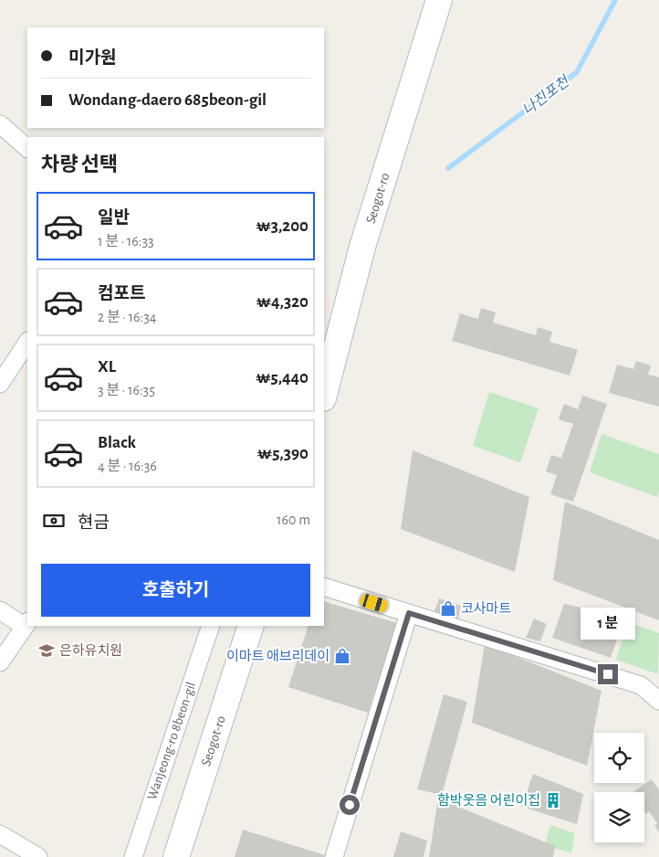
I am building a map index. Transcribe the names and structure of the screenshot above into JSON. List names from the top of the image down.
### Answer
{
  "streets": {
    "main road": ["Seogot-ro"],
    "street": ["Wanjeong-ro 8beon-gil"]
  },
  "water": ["나진포천"],
  "places": {
    "shop": ["코사마트", "이마트 애브리데이"],
    "school or university": ["은하유치원"],
    "building": ["함박웃음 어린이집"]
  },
  "page": {
    "banner": ["미가원", "Wondang-daero 685beon-gil"],
    "heading": "차량 선택",
    "list": [
      {
        "name": "일반",
        "note": "1 분 · 16:33",
        "value": "₩3,200"
      },
      {
        "name": "컴포트",
        "note": "2 분 · 16:34",
        "value": "₩4,320"
      },
      {
        "name": "XL",
        "note": "3 분 · 16:35",
        "value": "₩5,440"
      },
      {
        "name": "Black",
        "note": "4 분 · 16:36",
        "value": "₩5,390"
      }
    ],
    "pay": ["현금", "160 m"],
    "buttons": "호출하기",
    "bubble": "1 분"
  }
}
